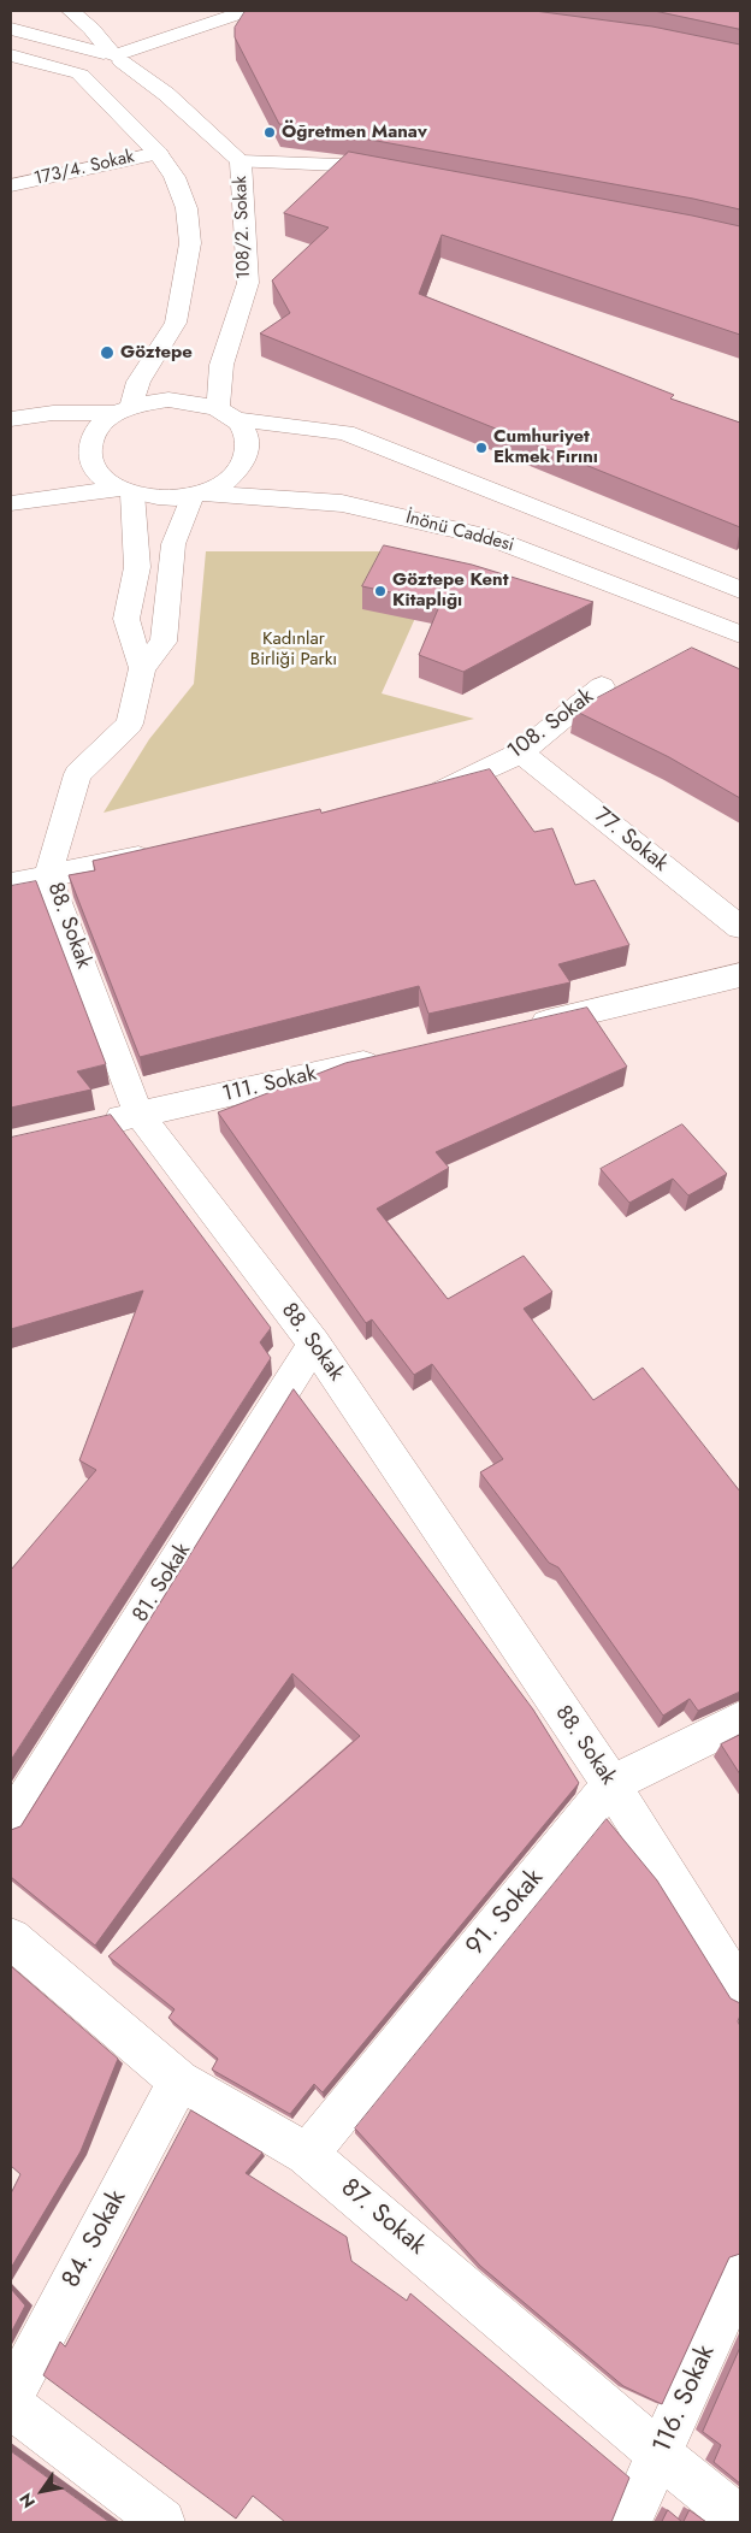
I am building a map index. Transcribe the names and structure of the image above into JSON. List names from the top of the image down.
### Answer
{
  "streets": {
    "street": [
      "173/4. Sokak",
      "108/2. Sokak",
      "İnönü Caddesi",
      "108. Sokak",
      "77. Sokak",
      "88. Sokak",
      "111. Sokak",
      "81. Sokak",
      "91. Sokak",
      "87. Sokak",
      "84. Sokak",
      "116. Sokak"
    ]
  },
  "crossings": [
    ["108/2. Sokak", "İnönü Caddesi"],
    ["108/2. Sokak", "88. Sokak"],
    ["İnönü Caddesi", "88. Sokak"],
    ["108. Sokak", "77. Sokak"],
    ["88. Sokak", "111. Sokak"],
    ["88. Sokak", "81. Sokak"],
    ["88. Sokak", "91. Sokak"],
    ["91. Sokak", "87. Sokak"],
    ["87. Sokak", "84. Sokak"],
    ["87. Sokak", "116. Sokak"]
  ],
  "parks": ["Kadınlar Birliği Parkı"],
  "places": [
    "Öğretmen Manav",
    "Göztepe",
    "Cumhuriyet Ekmek Fırını",
    "Göztepe Kent Kitaplığı"
  ],
  "north": "bottom left"
}
